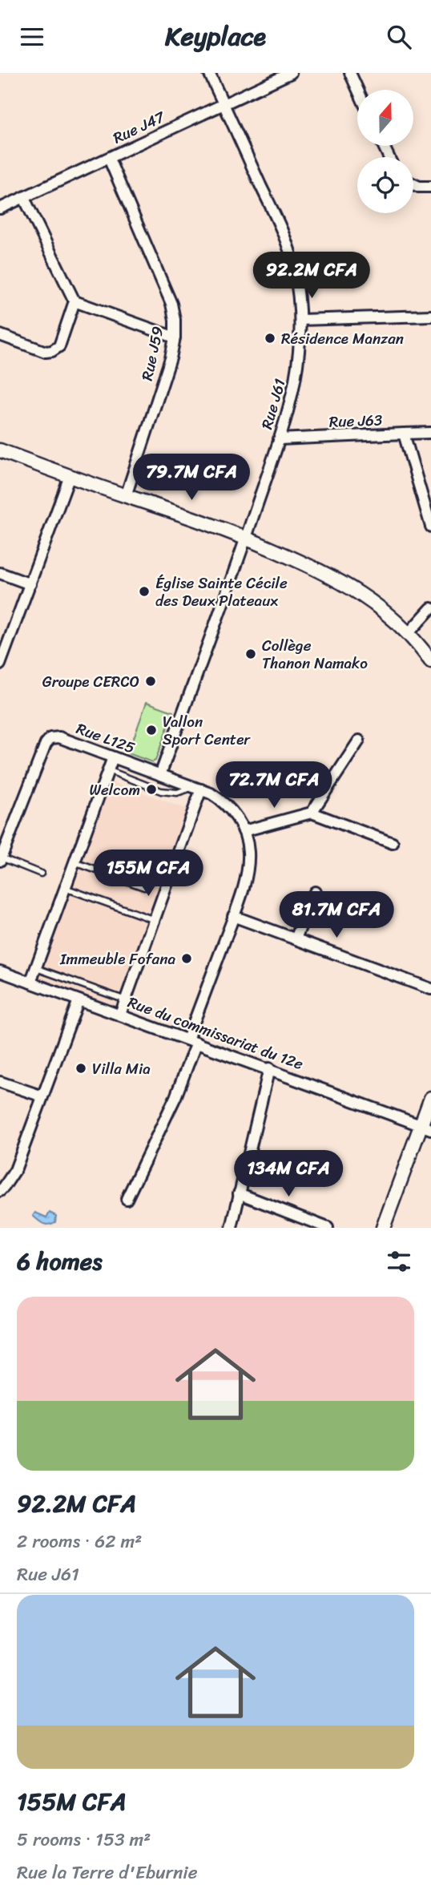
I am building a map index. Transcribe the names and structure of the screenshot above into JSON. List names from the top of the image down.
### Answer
{
  "streets": {
    "street": [
      "Rue J47",
      "Rue J59",
      "Rue J61",
      "Rue J63",
      "Rue L125",
      "Rue du commissariat du 12e"
    ]
  },
  "crossings": [
    ["Rue J47", "Rue J59"],
    ["Rue J47", "Rue J61"],
    ["Rue J61", "Rue J63"],
    ["Rue J61", "Rue L125"],
    ["Rue L125", "Rue du commissariat du 12e"]
  ],
  "places": [
    "Résidence Manzan",
    "Église Sainte Cécile des Deux Plateaux",
    "Collège Thanon Namako",
    "Groupe CERCO",
    "Vallon Sport Center",
    "Welcom",
    "Immeuble Fofana",
    "Villa Mia"
  ],
  "north": "top",
  "page": {
    "header": "Keyplace",
    "price": [
      "92.2M CFA",
      "79.7M CFA",
      "72.7M CFA",
      "155M CFA",
      "81.7M CFA",
      "134M CFA"
    ],
    "heading": "6 homes",
    "list": [
      {
        "name": "92.2M CFA",
        "note": "2 rooms · 62 m² · Rue J61"
      },
      {
        "name": "155M CFA",
        "note": "5 rooms · 153 m² · Rue la Terre d'Eburnie"
      }
    ]
  }
}
